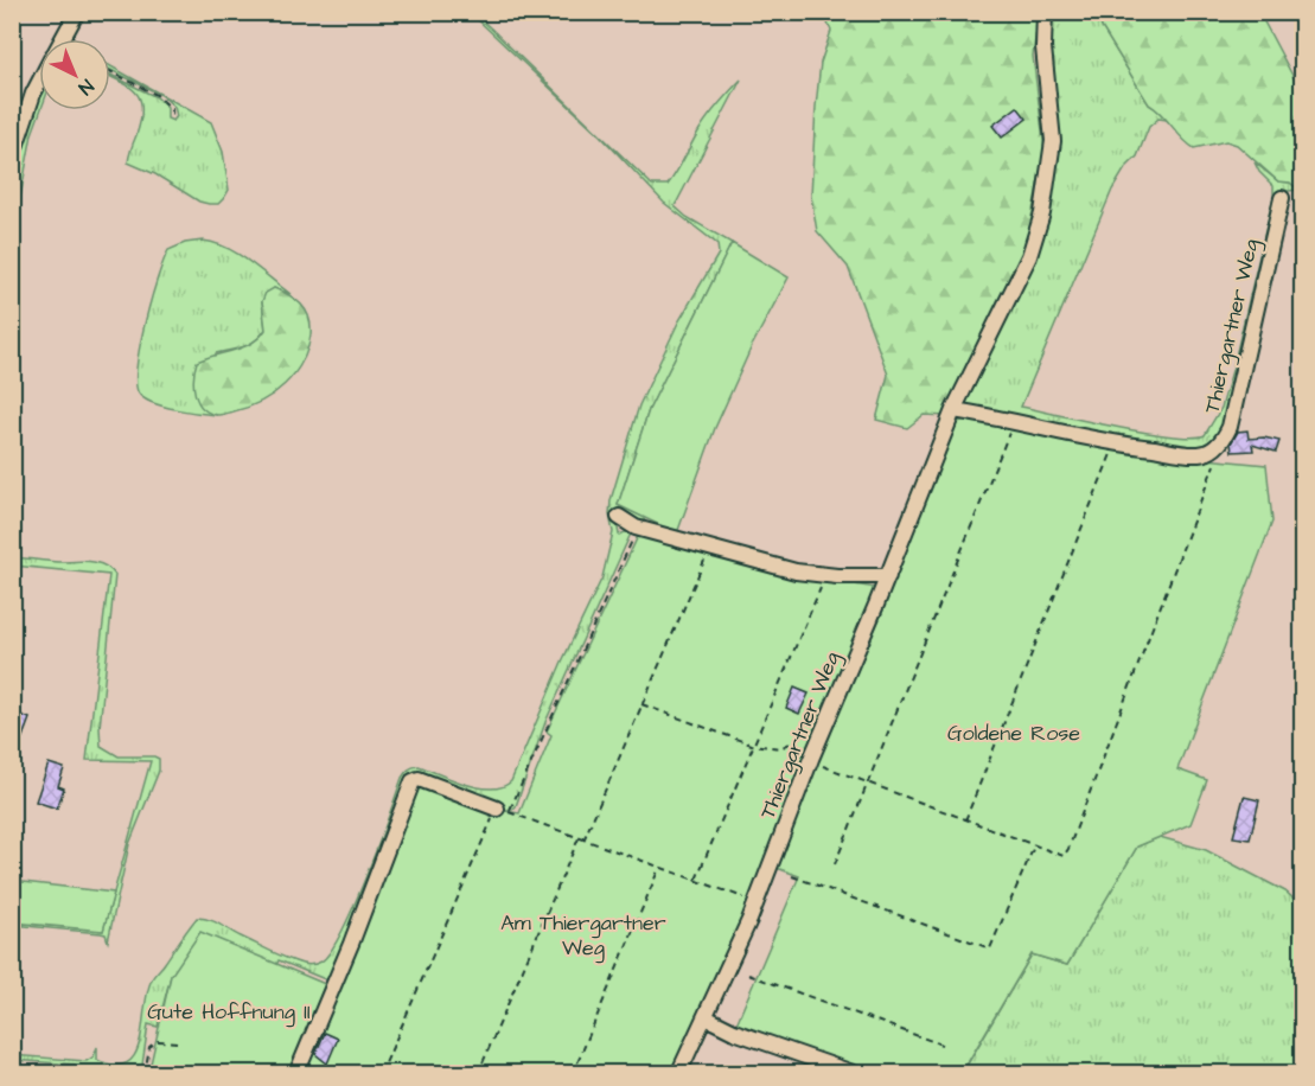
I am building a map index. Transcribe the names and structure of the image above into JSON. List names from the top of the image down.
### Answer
{
  "streets": {
    "street": ["Thiergartner Weg"]
  },
  "parks": ["Goldene Rose", "Am Thiergartner Weg", "Gute Hoffnung II"],
  "north": "bottom right"
}
